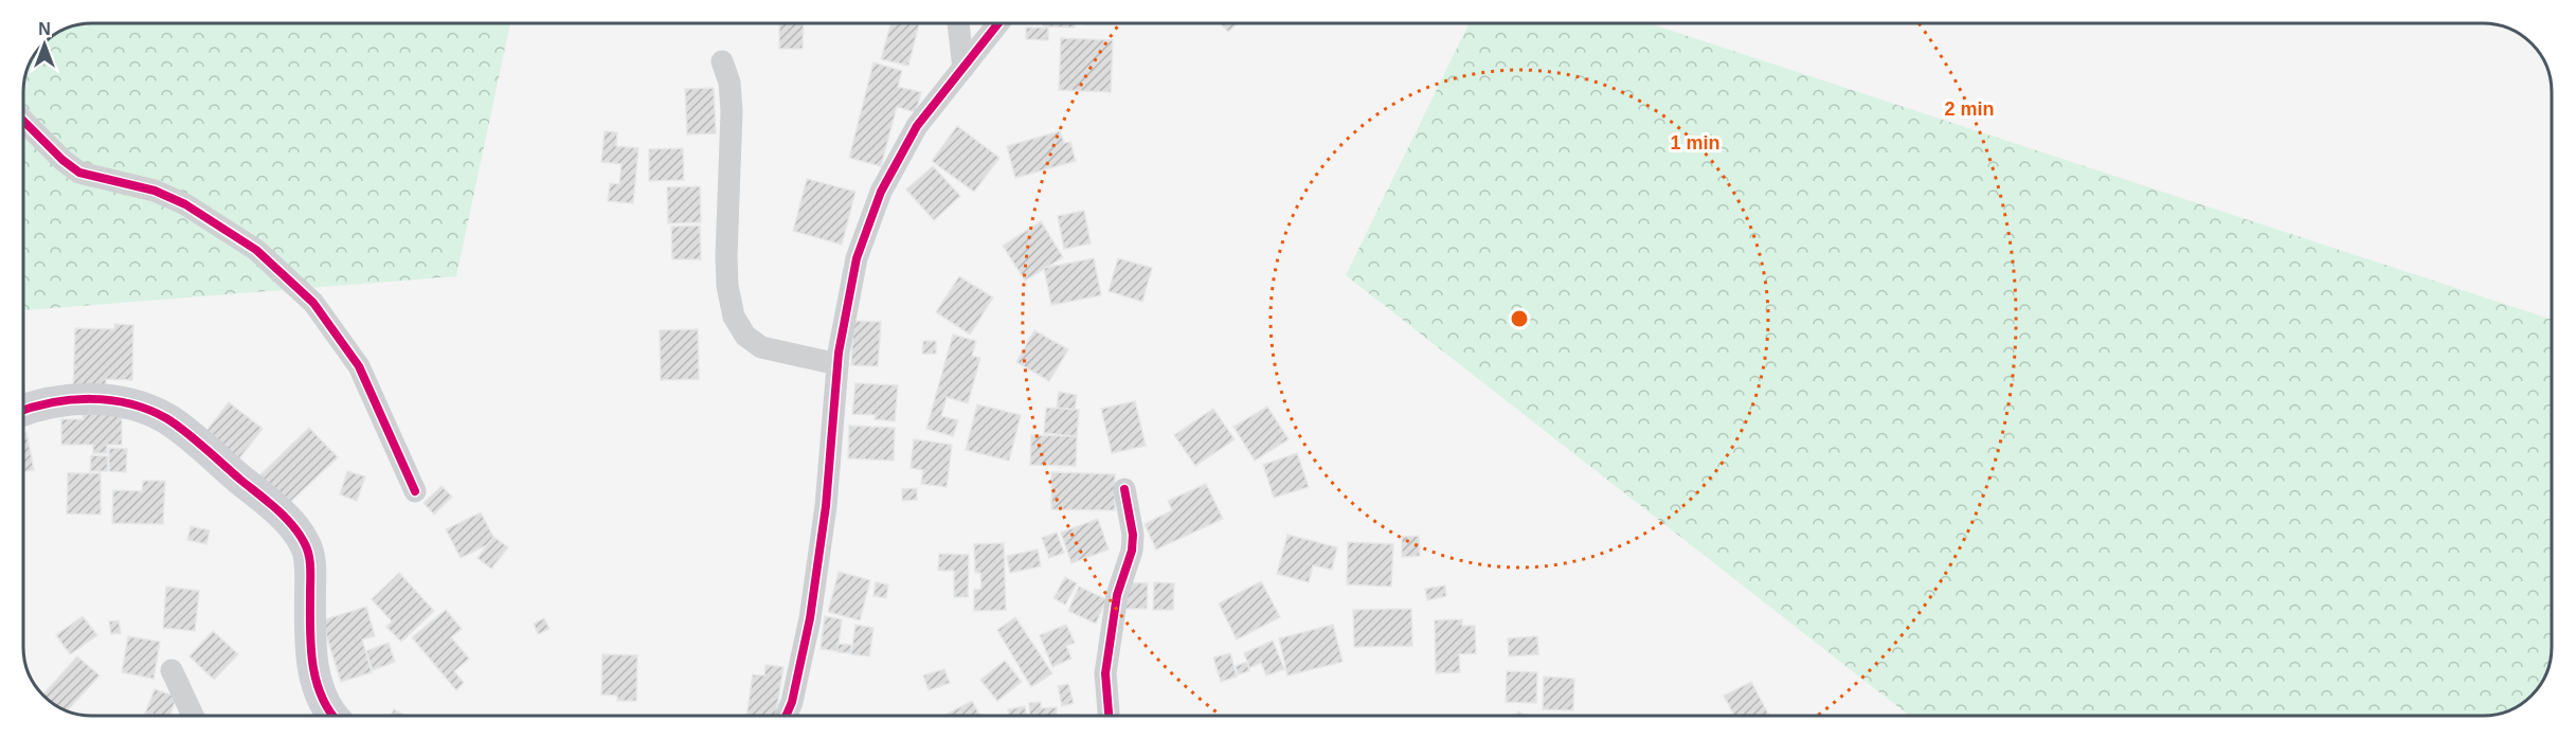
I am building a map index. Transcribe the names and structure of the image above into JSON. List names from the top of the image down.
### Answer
{
  "north": "top",
  "rings": ["2 min", "1 min"]
}
